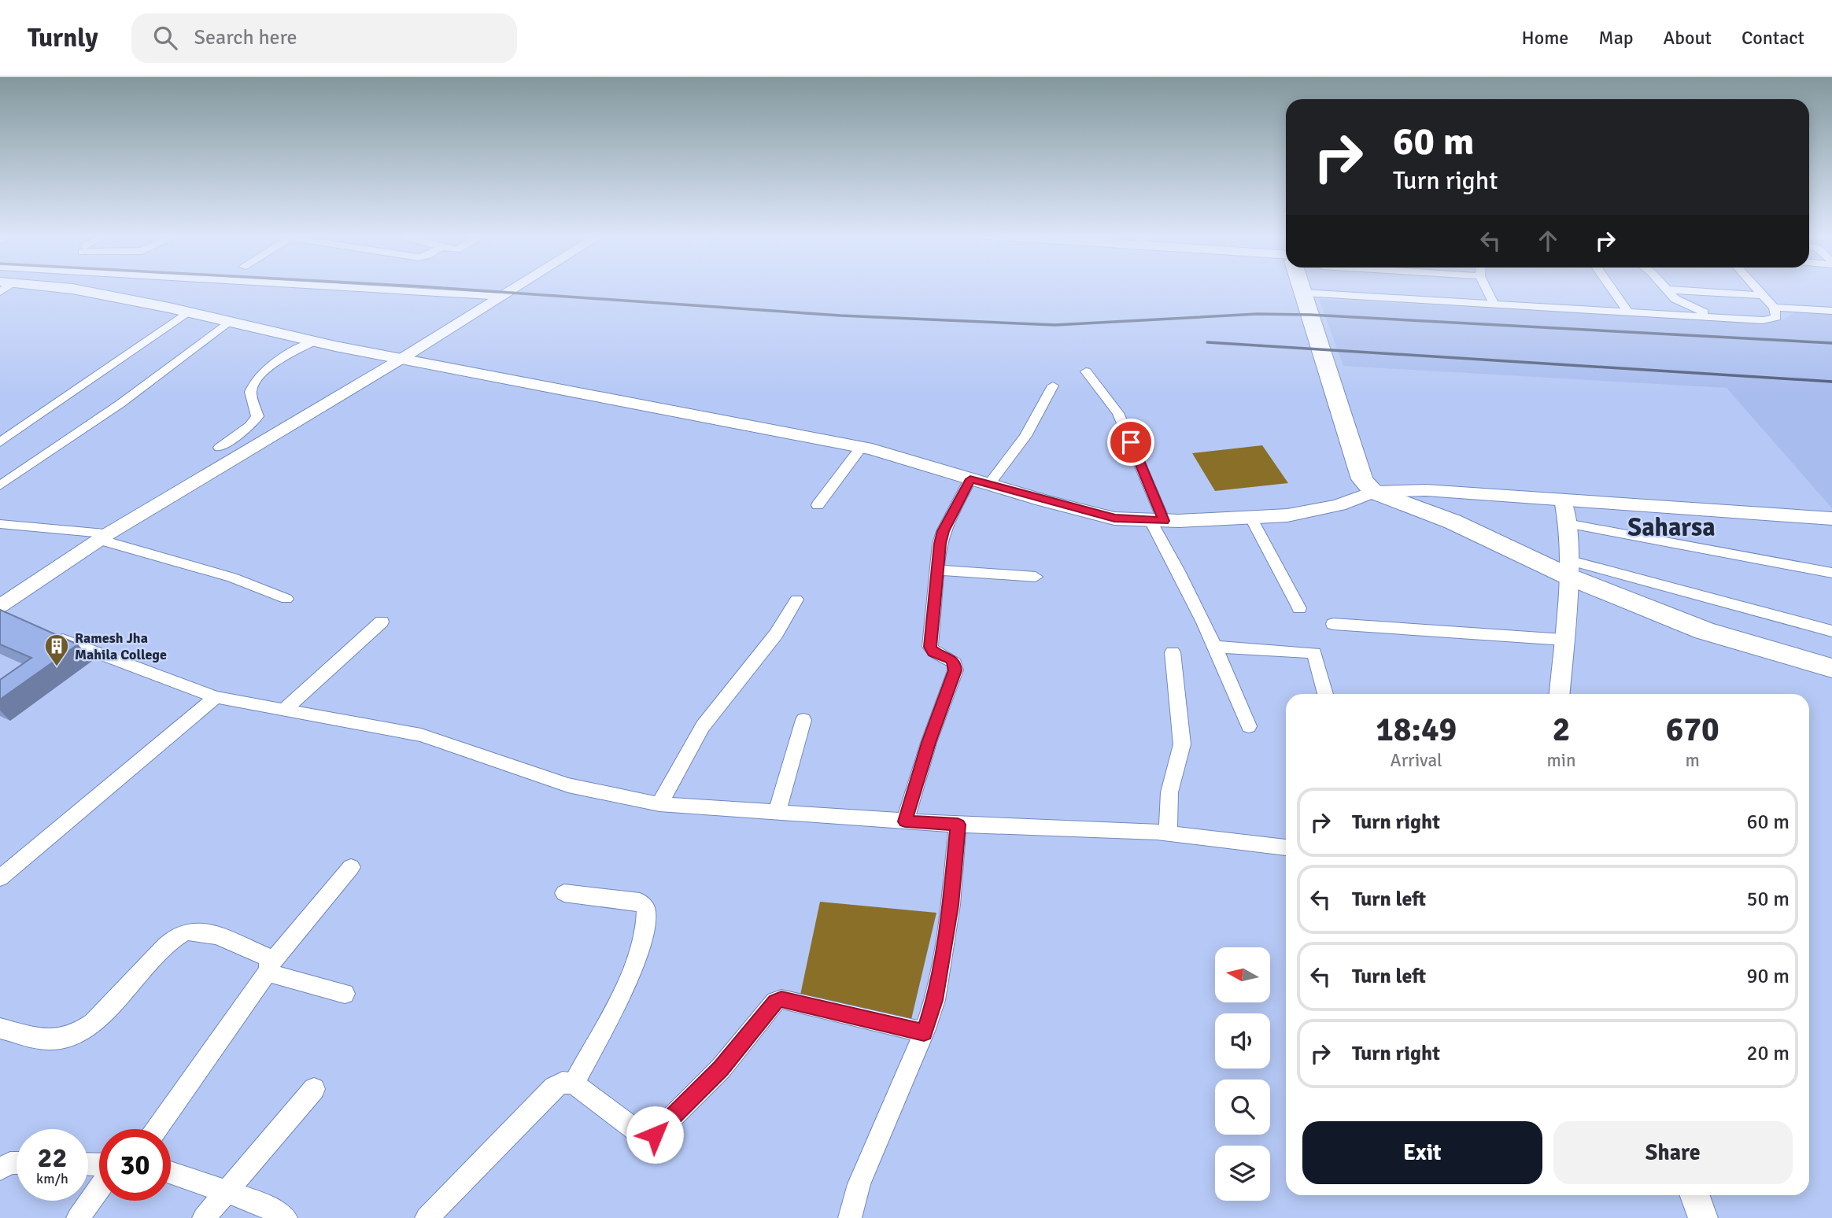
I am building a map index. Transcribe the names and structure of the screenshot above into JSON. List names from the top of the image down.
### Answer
{
  "districts": ["Saharsa"],
  "places": {
    "building": ["Ramesh Jha Mahila College"]
  },
  "north": "left",
  "page": {
    "header": "Turnly",
    "search": "Search here",
    "nav": [
      "Home",
      "Map",
      "About",
      "Contact"
    ],
    "turn": ["60 m", "Turn right"],
    "eta": [
      "18:49",
      "Arrival",
      "2",
      "min",
      "670",
      "m"
    ],
    "list": [
      {
        "name": "Turn right",
        "value": "60 m"
      },
      {
        "name": "Turn left",
        "value": "50 m"
      },
      {
        "name": "Turn left",
        "value": "90 m"
      },
      {
        "name": "Turn right",
        "value": "20 m"
      }
    ],
    "buttons": ["Exit", "Share"],
    "speed": "22 km/h",
    "limit": "30"
  }
}
